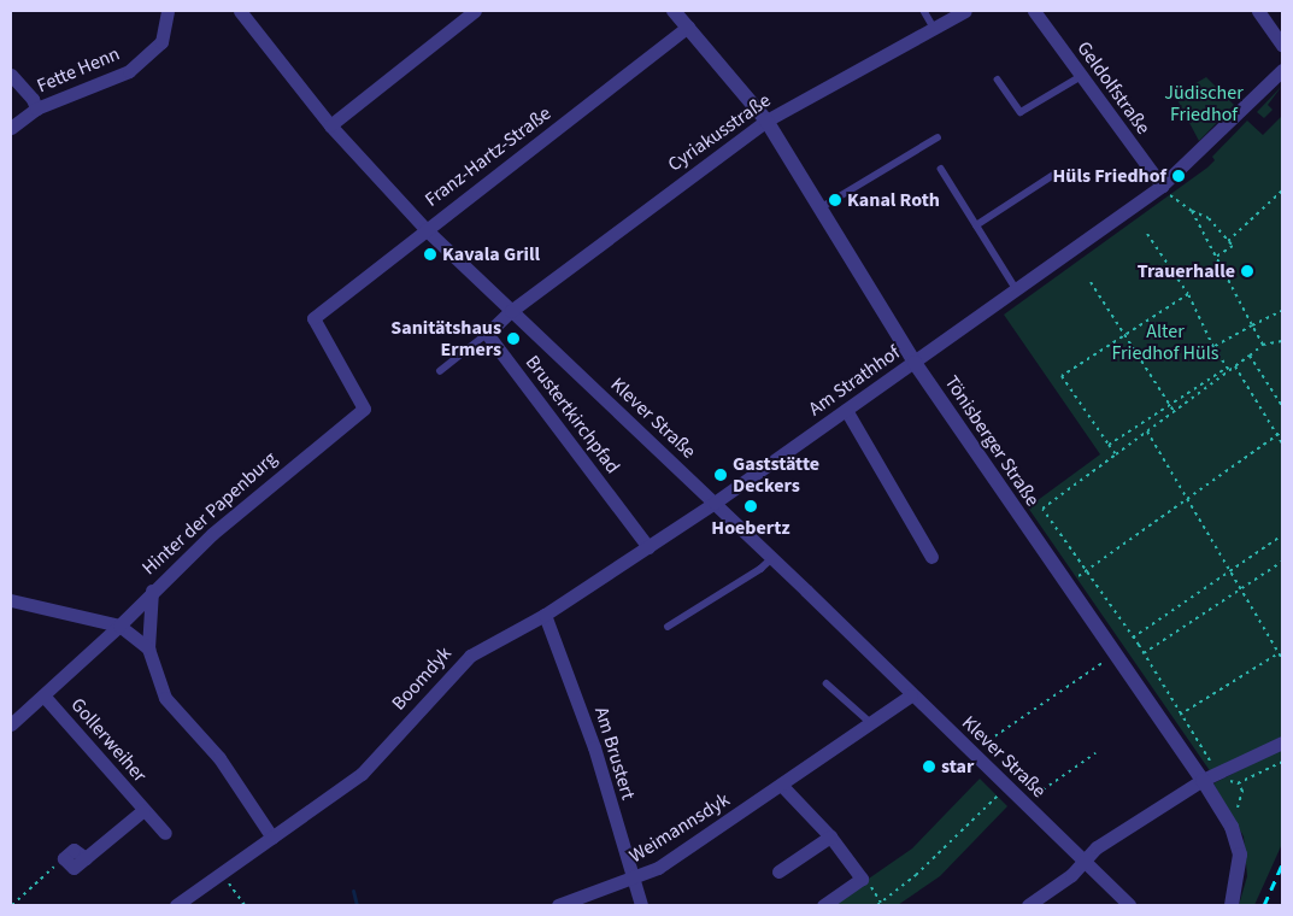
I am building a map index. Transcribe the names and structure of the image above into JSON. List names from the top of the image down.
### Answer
{
  "streets": {
    "street": [
      "Fette Henn",
      "Geldolfstraße",
      "Cyriakusstraße",
      "Franz-Hartz-Straße",
      "Am Strathhof",
      "Brustertkirchpfad",
      "Klever Straße",
      "Tönisberger Straße",
      "Hinter der Papenburg",
      "Boomdyk",
      "Gollerweiher",
      "Am Brustert",
      "Weimannsdyk"
    ]
  },
  "crossings": [
    ["Geldolfstraße", "Am Strathhof"],
    ["Cyriakusstraße", "Klever Straße"],
    ["Cyriakusstraße", "Tönisberger Straße"],
    ["Franz-Hartz-Straße", "Klever Straße"],
    ["Franz-Hartz-Straße", "Tönisberger Straße"],
    ["Franz-Hartz-Straße", "Hinter der Papenburg"],
    ["Am Strathhof", "Klever Straße"],
    ["Am Strathhof", "Tönisberger Straße"],
    ["Am Strathhof", "Boomdyk"],
    ["Brustertkirchpfad", "Boomdyk"],
    ["Klever Straße", "Boomdyk"],
    ["Klever Straße", "Weimannsdyk"],
    ["Hinter der Papenburg", "Gollerweiher"],
    ["Boomdyk", "Am Brustert"],
    ["Am Brustert", "Weimannsdyk"]
  ],
  "parks": ["Jüdischer Friedhof", "Alter Friedhof Hüls"],
  "places": [
    "Hüls Friedhof",
    "Kanal Roth",
    "Kavala Grill",
    "Trauerhalle",
    "Sanitätshaus Ermers",
    "Gaststätte Deckers",
    "Hoebertz",
    "star"
  ]
}
